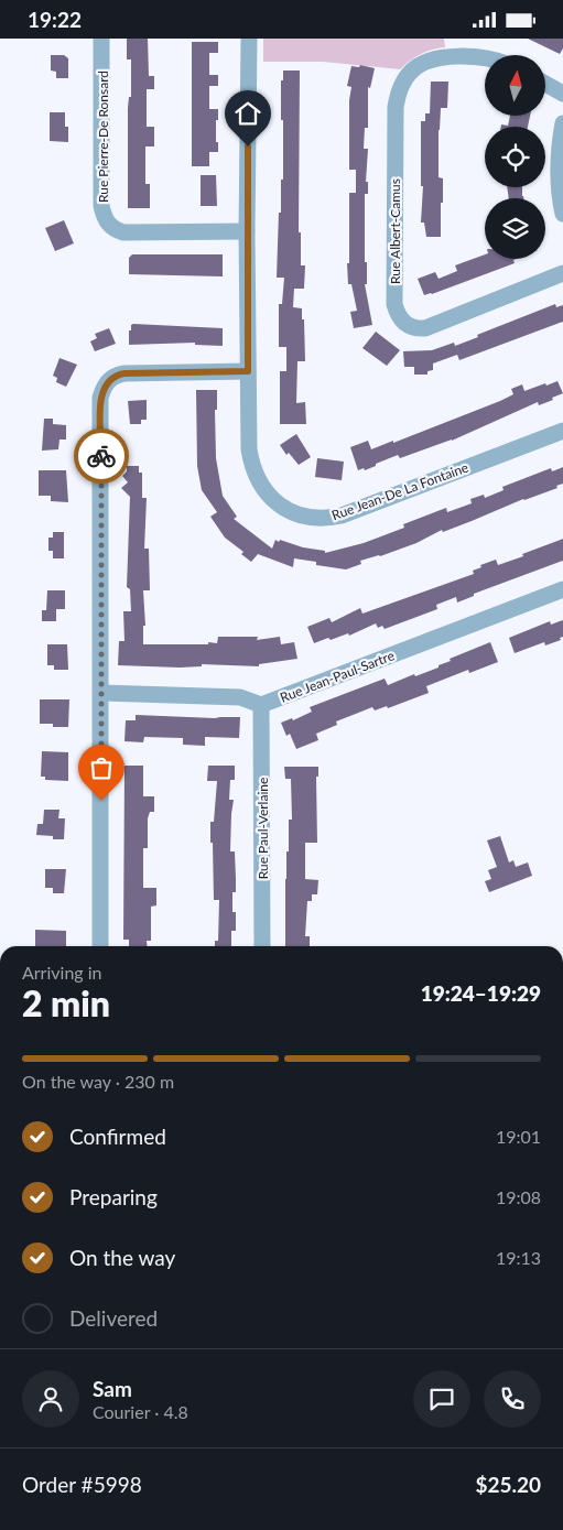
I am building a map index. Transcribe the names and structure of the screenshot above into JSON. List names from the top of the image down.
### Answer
{
  "streets": {
    "street": [
      "Rue Pierre-De Ronsard",
      "Rue Albert-Camus",
      "Rue Jean-De La Fontaine",
      "Rue Jean-Paul-Sartre",
      "Rue Paul-Verlaine"
    ]
  },
  "crossings": [
    ["Rue Pierre-De Ronsard", "Rue Jean-De La Fontaine"],
    ["Rue Jean-Paul-Sartre", "Rue Paul-Verlaine"]
  ],
  "north": "top",
  "page": {
    "status": "19:22",
    "heading": ["2 min", "Arriving in", "19:24–19:29"],
    "panel": [
      "Sam",
      "Courier · 4.8",
      "Order #5998",
      "$25.20"
    ],
    "bar": "On the way · 230 m",
    "list": [
      ["Confirmed", "19:01"],
      ["Preparing", "19:08"],
      ["On the way", "19:13"],
      "Delivered"
    ]
  }
}
